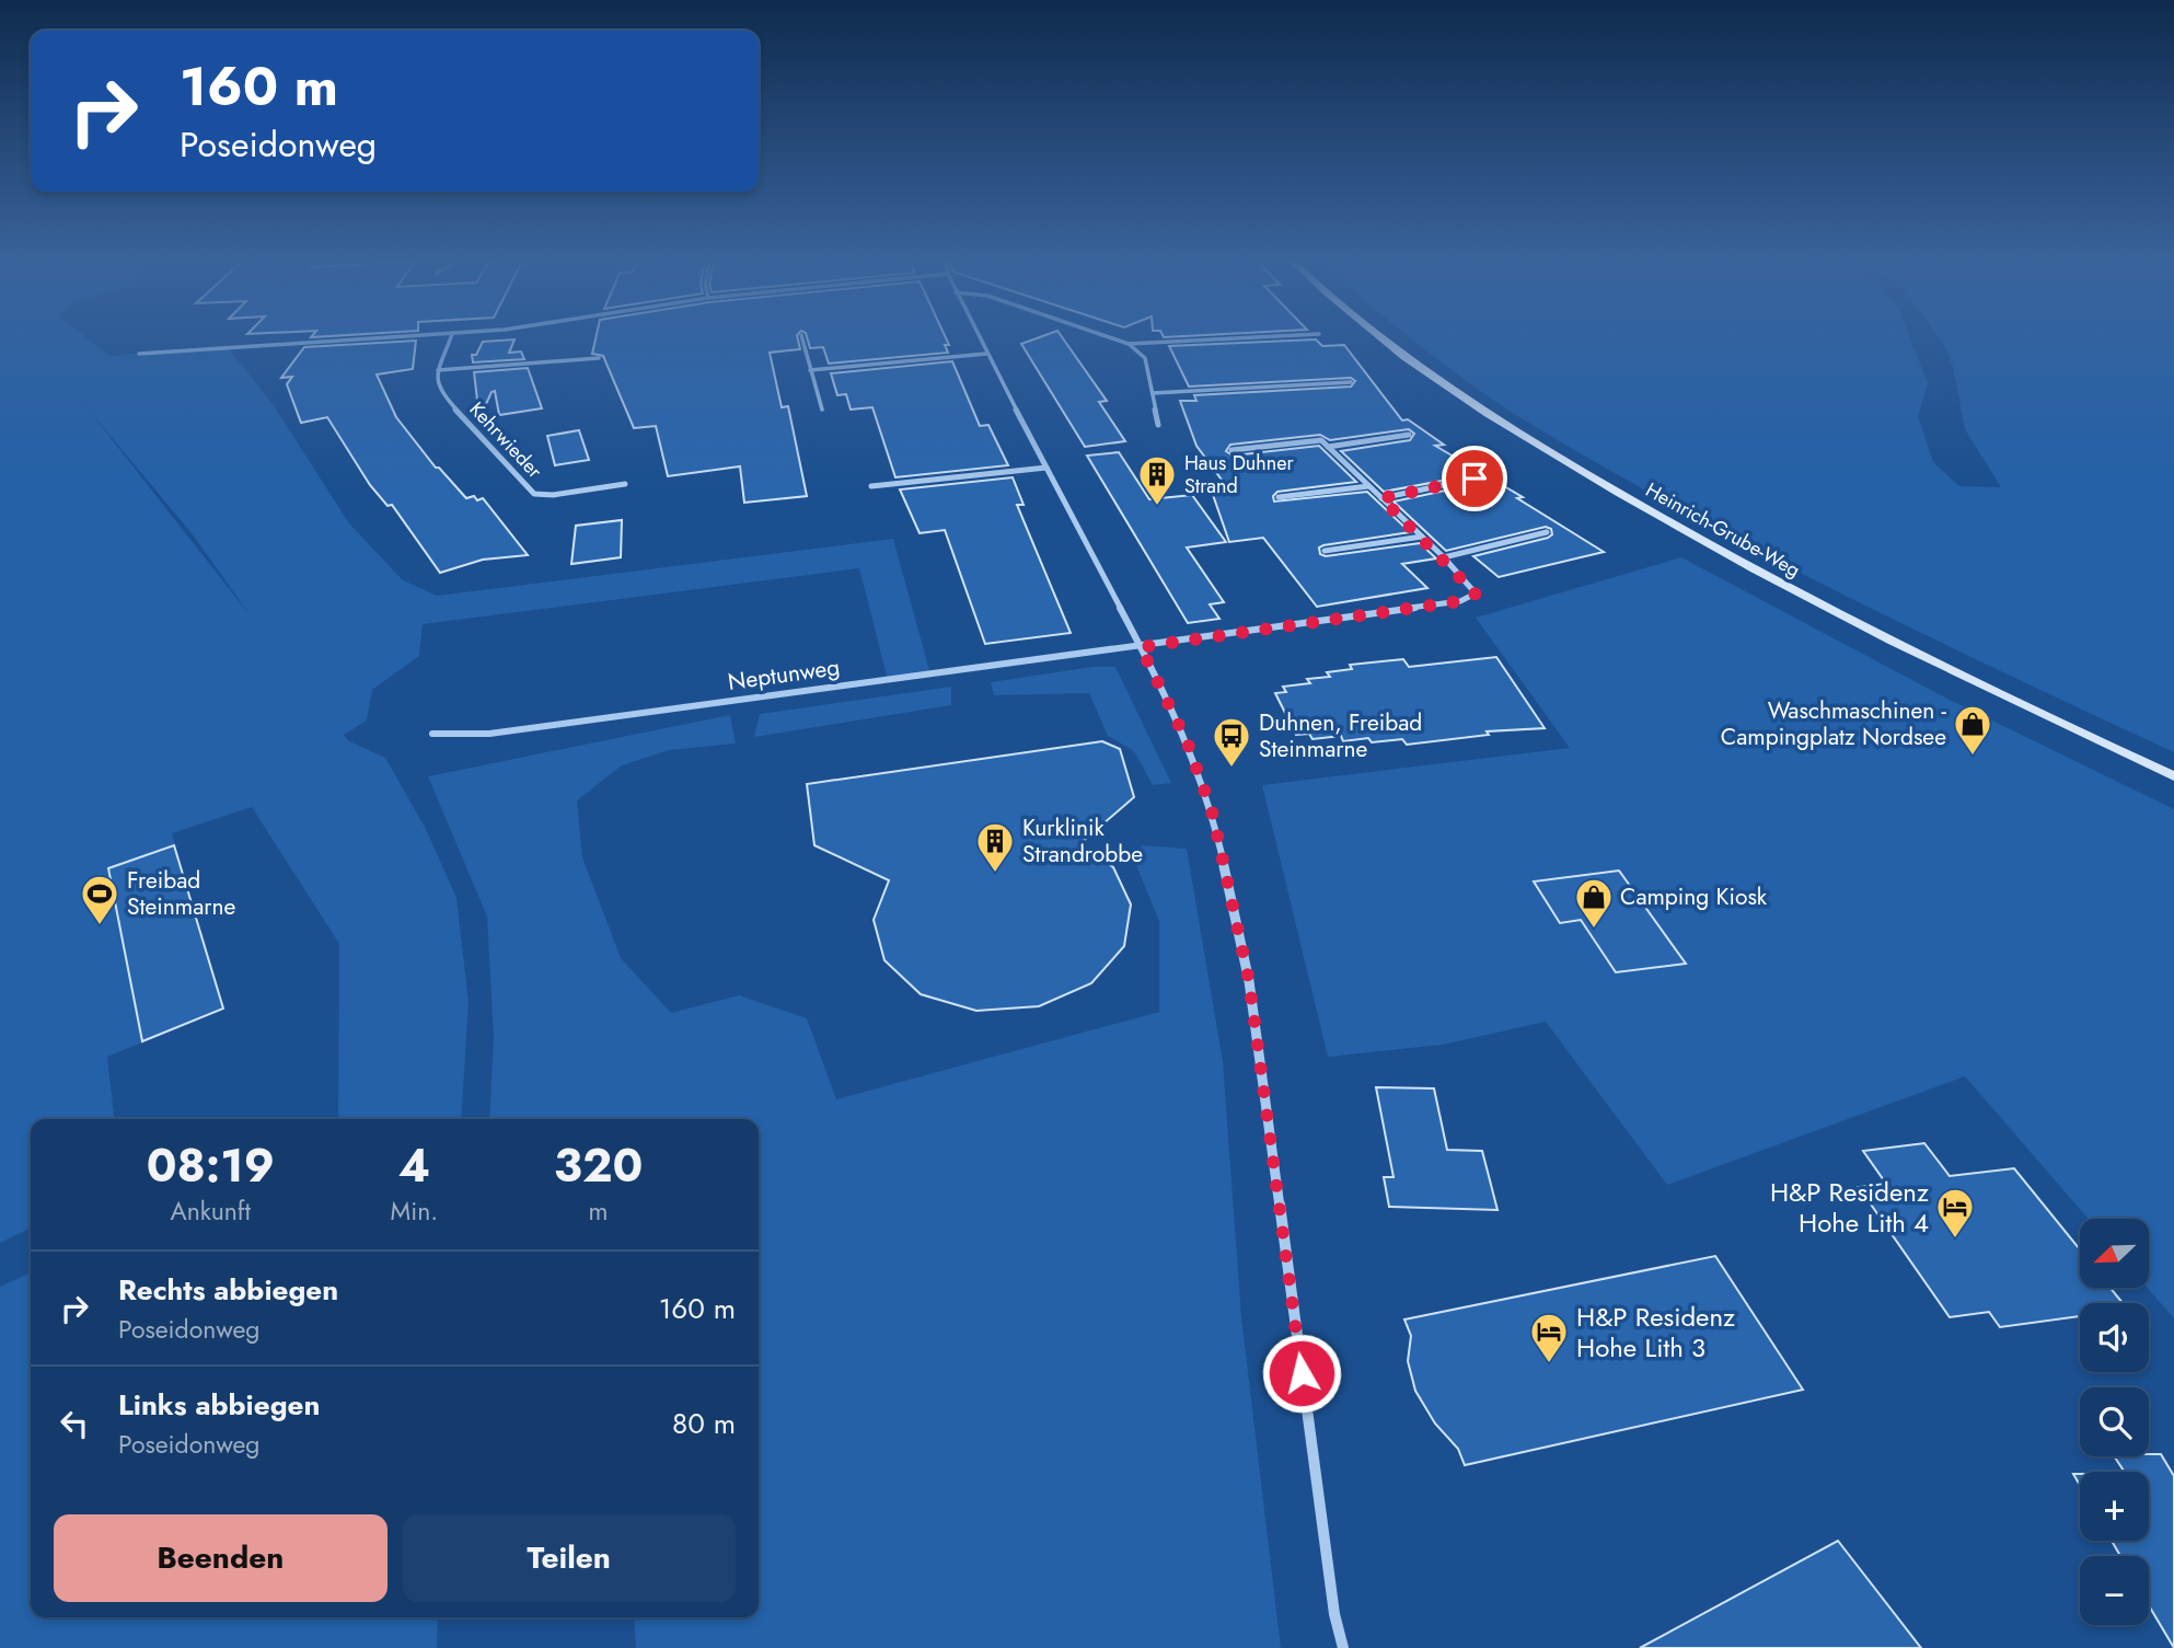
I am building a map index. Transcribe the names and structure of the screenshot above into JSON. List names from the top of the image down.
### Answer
{
  "streets": {
    "street": ["Kehrwieder", "Heinrich-Grube-Weg", "Neptunweg"]
  },
  "places": {
    "building": ["Haus Duhner Strand", "Kurklinik Strandrobbe"],
    "shop": ["Waschmaschinen - Campingplatz Nordsee", "Camping Kiosk"],
    "bus stop": ["Duhnen, Freibad Steinmarne"],
    "sports": ["Freibad Steinmarne"],
    "hotel": ["H&P Residenz Hohe Lith 4", "H&P Residenz Hohe Lith 3"]
  },
  "north": "bottom left",
  "page": {
    "turn": ["160 m", "Poseidonweg"],
    "eta": [
      "08:19",
      "Ankunft",
      "4",
      "Min.",
      "320",
      "m"
    ],
    "map_buttons": ["+", "−"],
    "list": [
      {
        "name": "Rechts abbiegen",
        "note": "Poseidonweg",
        "value": "160 m"
      },
      {
        "name": "Links abbiegen",
        "note": "Poseidonweg",
        "value": "80 m"
      }
    ],
    "buttons": ["Beenden", "Teilen"]
  }
}
